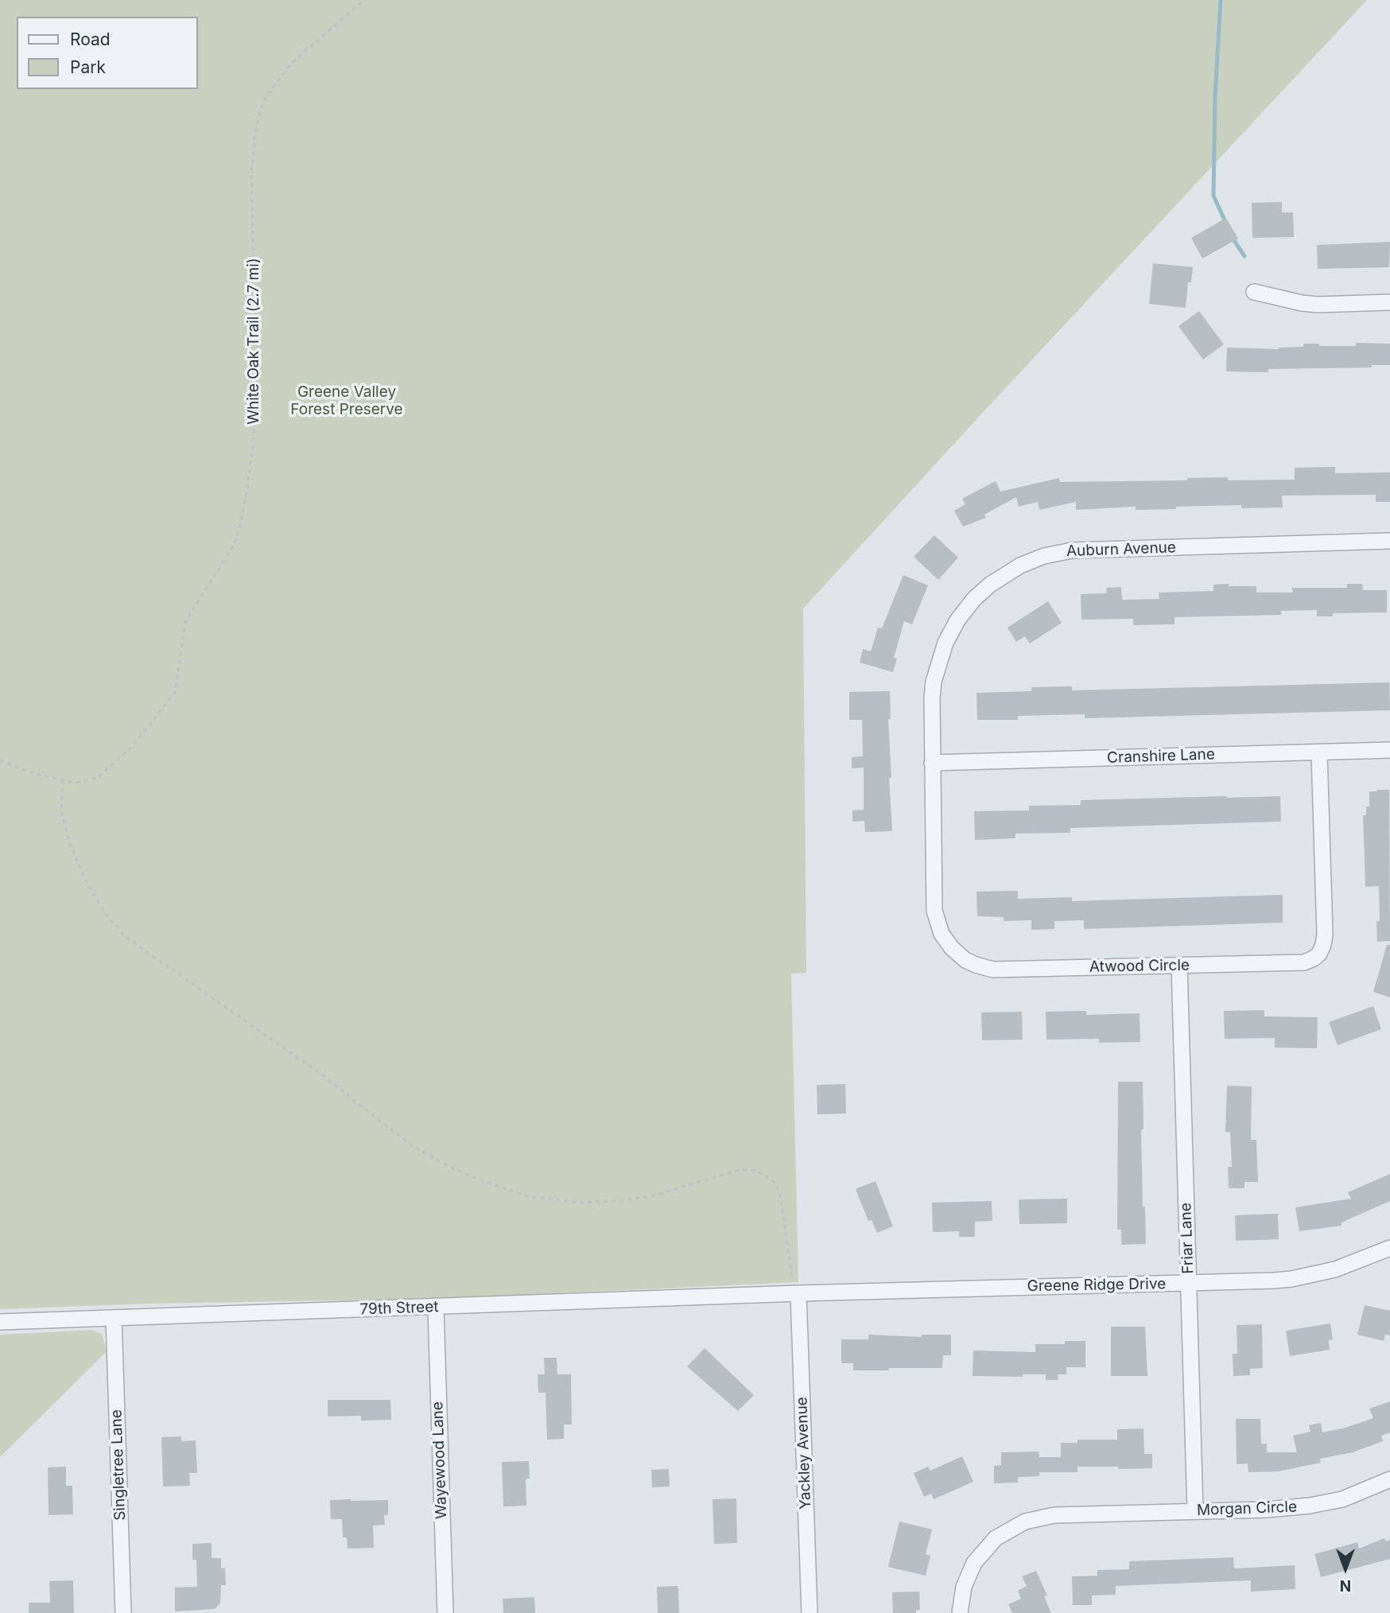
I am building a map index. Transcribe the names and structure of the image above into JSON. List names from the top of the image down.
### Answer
{
  "streets": {
    "street": [
      "Auburn Avenue",
      "Cranshire Lane",
      "Atwood Circle",
      "Friar Lane",
      "Greene Ridge Drive",
      "79th Street",
      "Yackley Avenue",
      "Wayewood Lane",
      "Singletree Lane",
      "Morgan Circle"
    ],
    "path": ["White Oak Trail (2.7 mi)"]
  },
  "crossings": [
    ["Auburn Avenue", "Cranshire Lane"],
    ["Auburn Avenue", "Atwood Circle"],
    ["Cranshire Lane", "Atwood Circle"],
    ["Atwood Circle", "Friar Lane"],
    ["Friar Lane", "Greene Ridge Drive"],
    ["Friar Lane", "Morgan Circle"],
    ["Greene Ridge Drive", "79th Street"],
    ["Greene Ridge Drive", "Yackley Avenue"],
    ["79th Street", "Yackley Avenue"],
    ["79th Street", "Wayewood Lane"],
    ["79th Street", "Singletree Lane"]
  ],
  "parks": ["Greene Valley Forest Preserve"],
  "legend": ["Road", "Park"],
  "north": "bottom"
}
